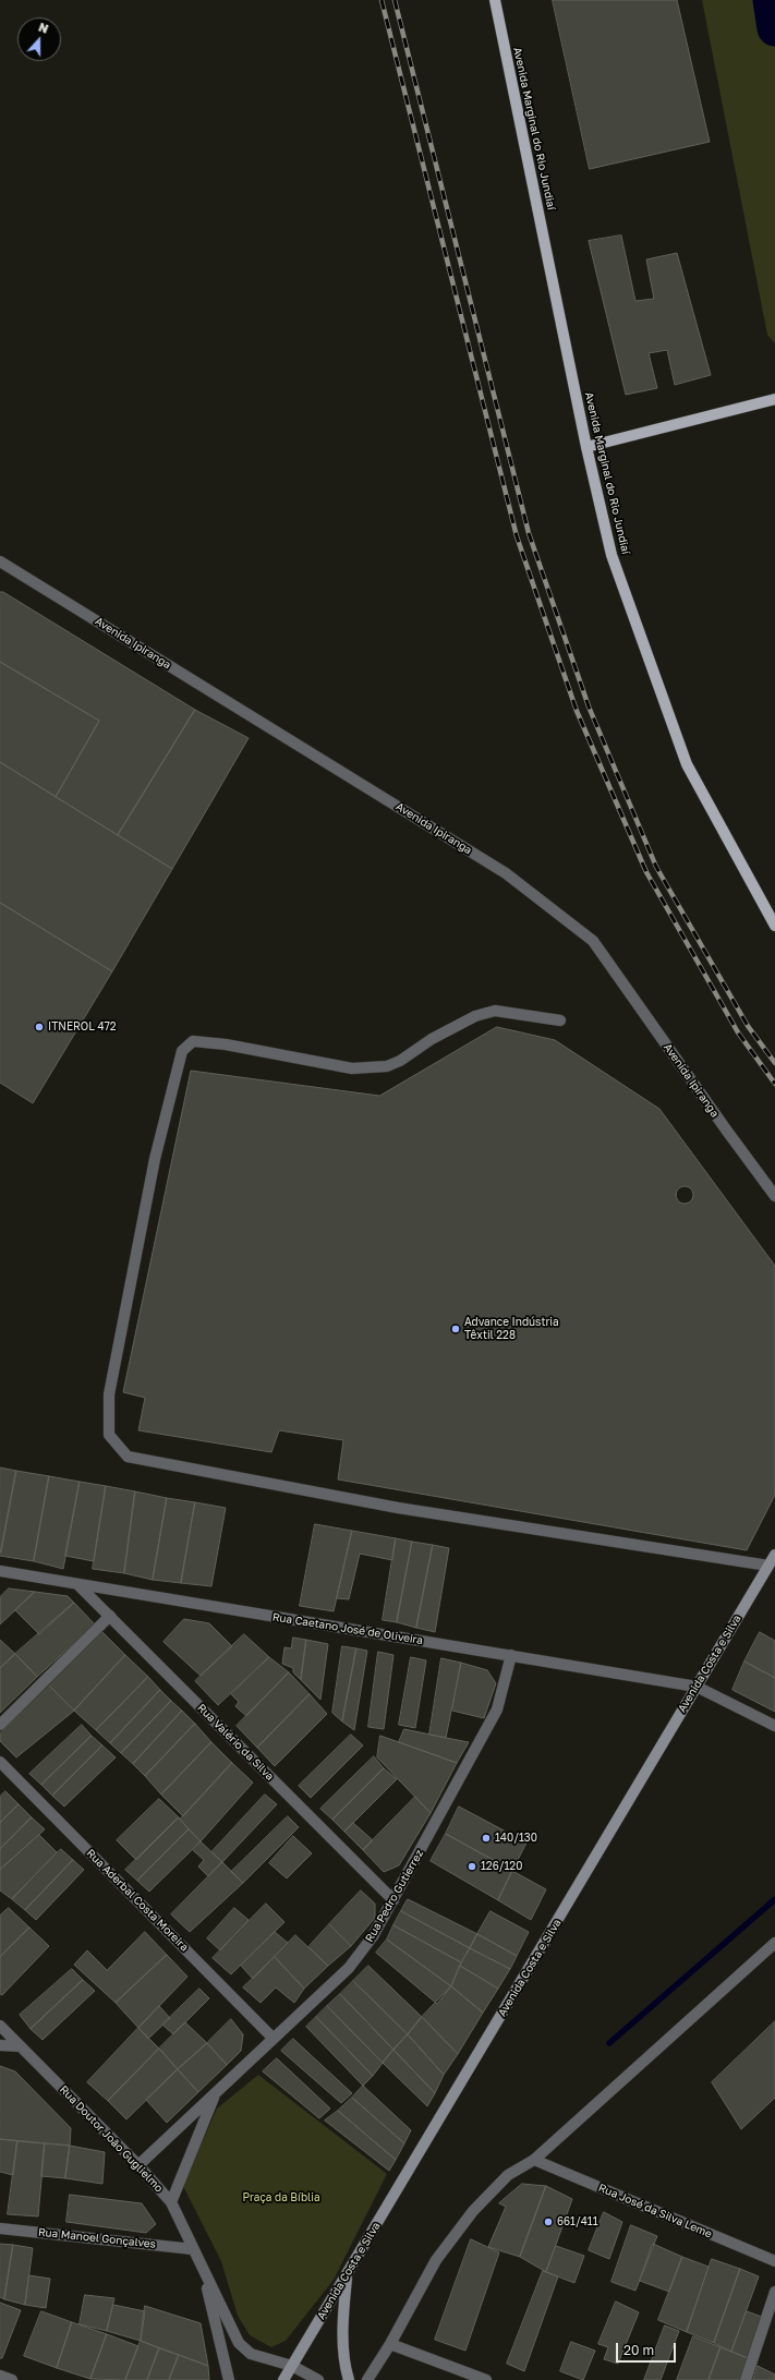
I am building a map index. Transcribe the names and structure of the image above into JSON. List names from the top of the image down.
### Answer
{
  "streets": {
    "main road": ["Avenida Marginal do Rio Jundiaí", "Avenida Costa e Silva"],
    "street": [
      "Avenida Ipiranga",
      "Rua Caetano José de Oliveira",
      "Rua Valério da Silva",
      "Rua Pedro Gutierrez",
      "Rua Aderbal Costa Moreira",
      "Rua Doutor João Guglielmo",
      "Rua José da Silva Leme",
      "Rua Manoel Gonçalves"
    ]
  },
  "crossings": [
    ["Rua Caetano José de Oliveira", "Avenida Costa e Silva"],
    ["Rua Caetano José de Oliveira", "Rua Valério da Silva"],
    ["Rua Caetano José de Oliveira", "Rua Pedro Gutierrez"],
    ["Avenida Costa e Silva", "Rua Doutor João Guglielmo"],
    ["Rua Valério da Silva", "Rua Pedro Gutierrez"],
    ["Rua Pedro Gutierrez", "Rua Aderbal Costa Moreira"],
    ["Rua Pedro Gutierrez", "Rua Doutor João Guglielmo"],
    ["Rua Doutor João Guglielmo", "Rua Manoel Gonçalves"]
  ],
  "parks": ["Praça da Bíblia"],
  "places": [
    "ITNEROL 472",
    "Advance Indústria Têxtil 228",
    "140/130",
    "126/120",
    "661/411"
  ],
  "scale_bar": "20 m",
  "north": "top"
}
